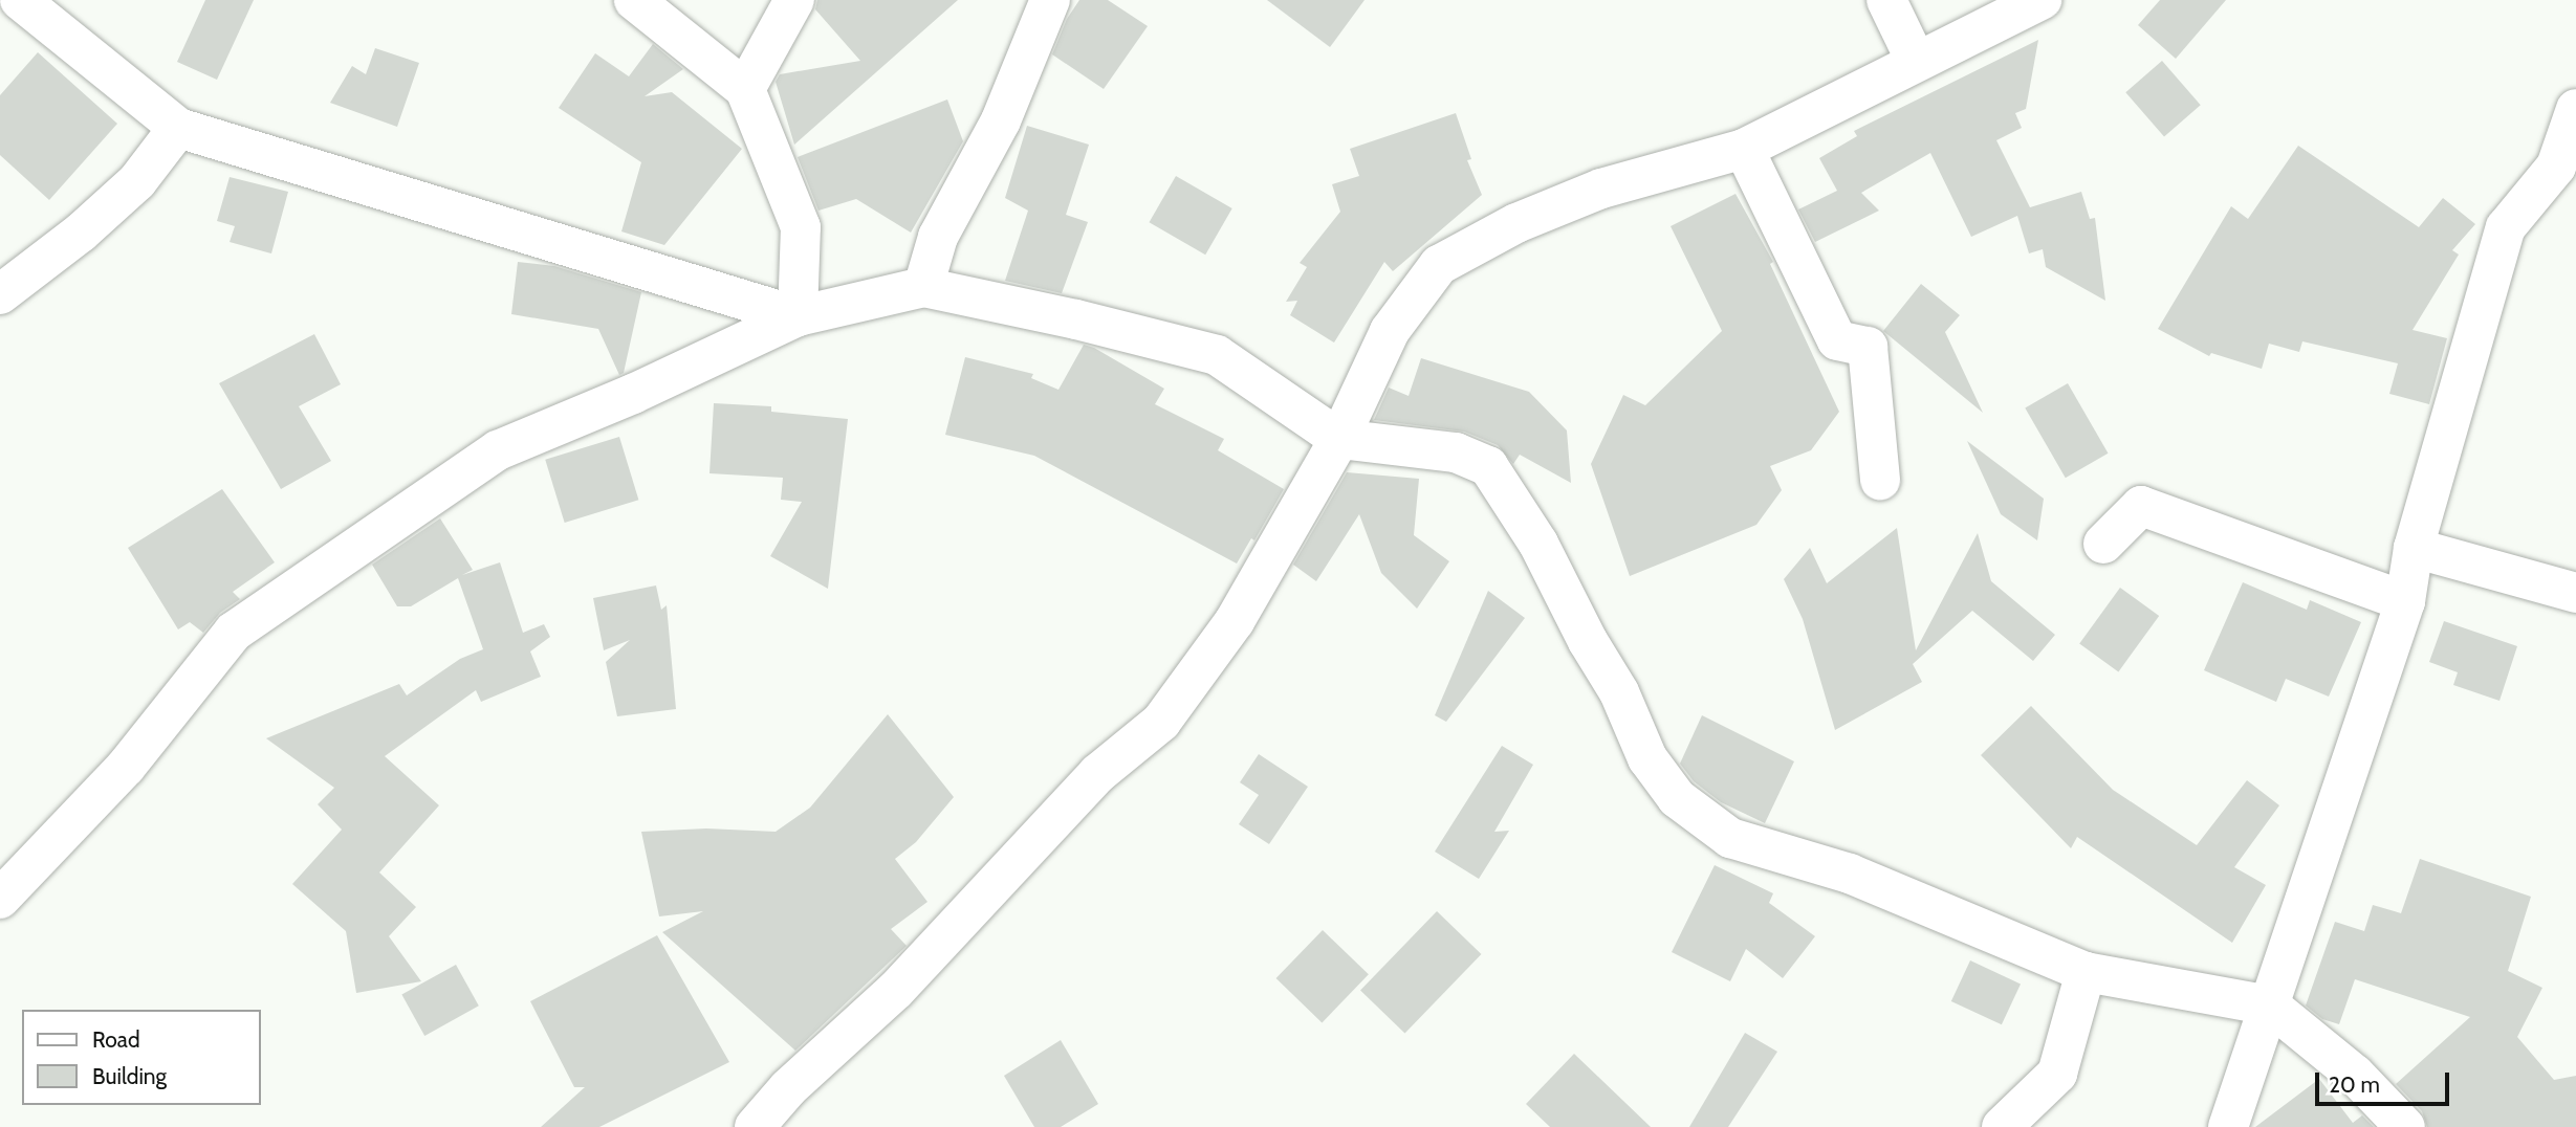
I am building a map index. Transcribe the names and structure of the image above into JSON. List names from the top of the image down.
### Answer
{
  "legend": ["Road", "Building"],
  "scale_bar": "20 m"
}
